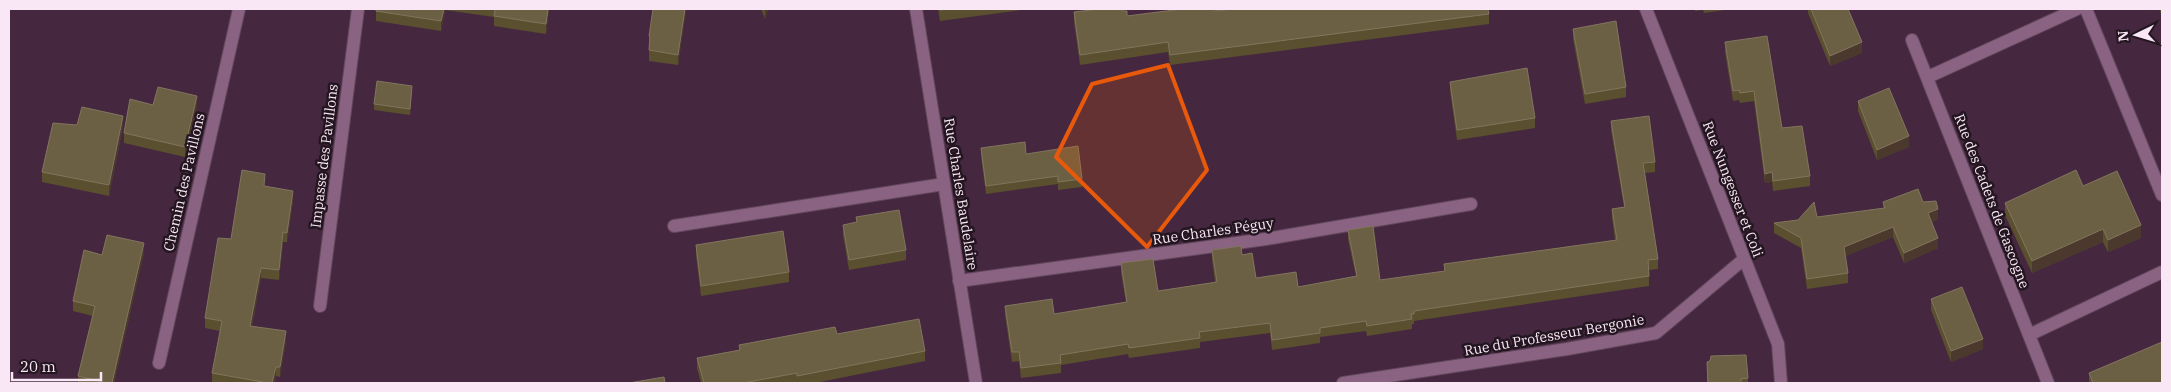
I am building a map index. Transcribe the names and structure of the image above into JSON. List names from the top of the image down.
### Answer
{
  "streets": {
    "street": [
      "Impasse des Pavillons",
      "Chemin des Pavillons",
      "Rue Nungesser et Coli",
      "Rue Charles Baudelaire",
      "Rue des Cadets de Gascogne",
      "Rue Charles Péguy",
      "Rue du Professeur Bergonie"
    ]
  },
  "crossings": [
    ["Rue Nungesser et Coli", "Rue du Professeur Bergonie"],
    ["Rue Charles Baudelaire", "Rue Charles Péguy"]
  ],
  "scale_bar": "20 m",
  "north": "left"
}
